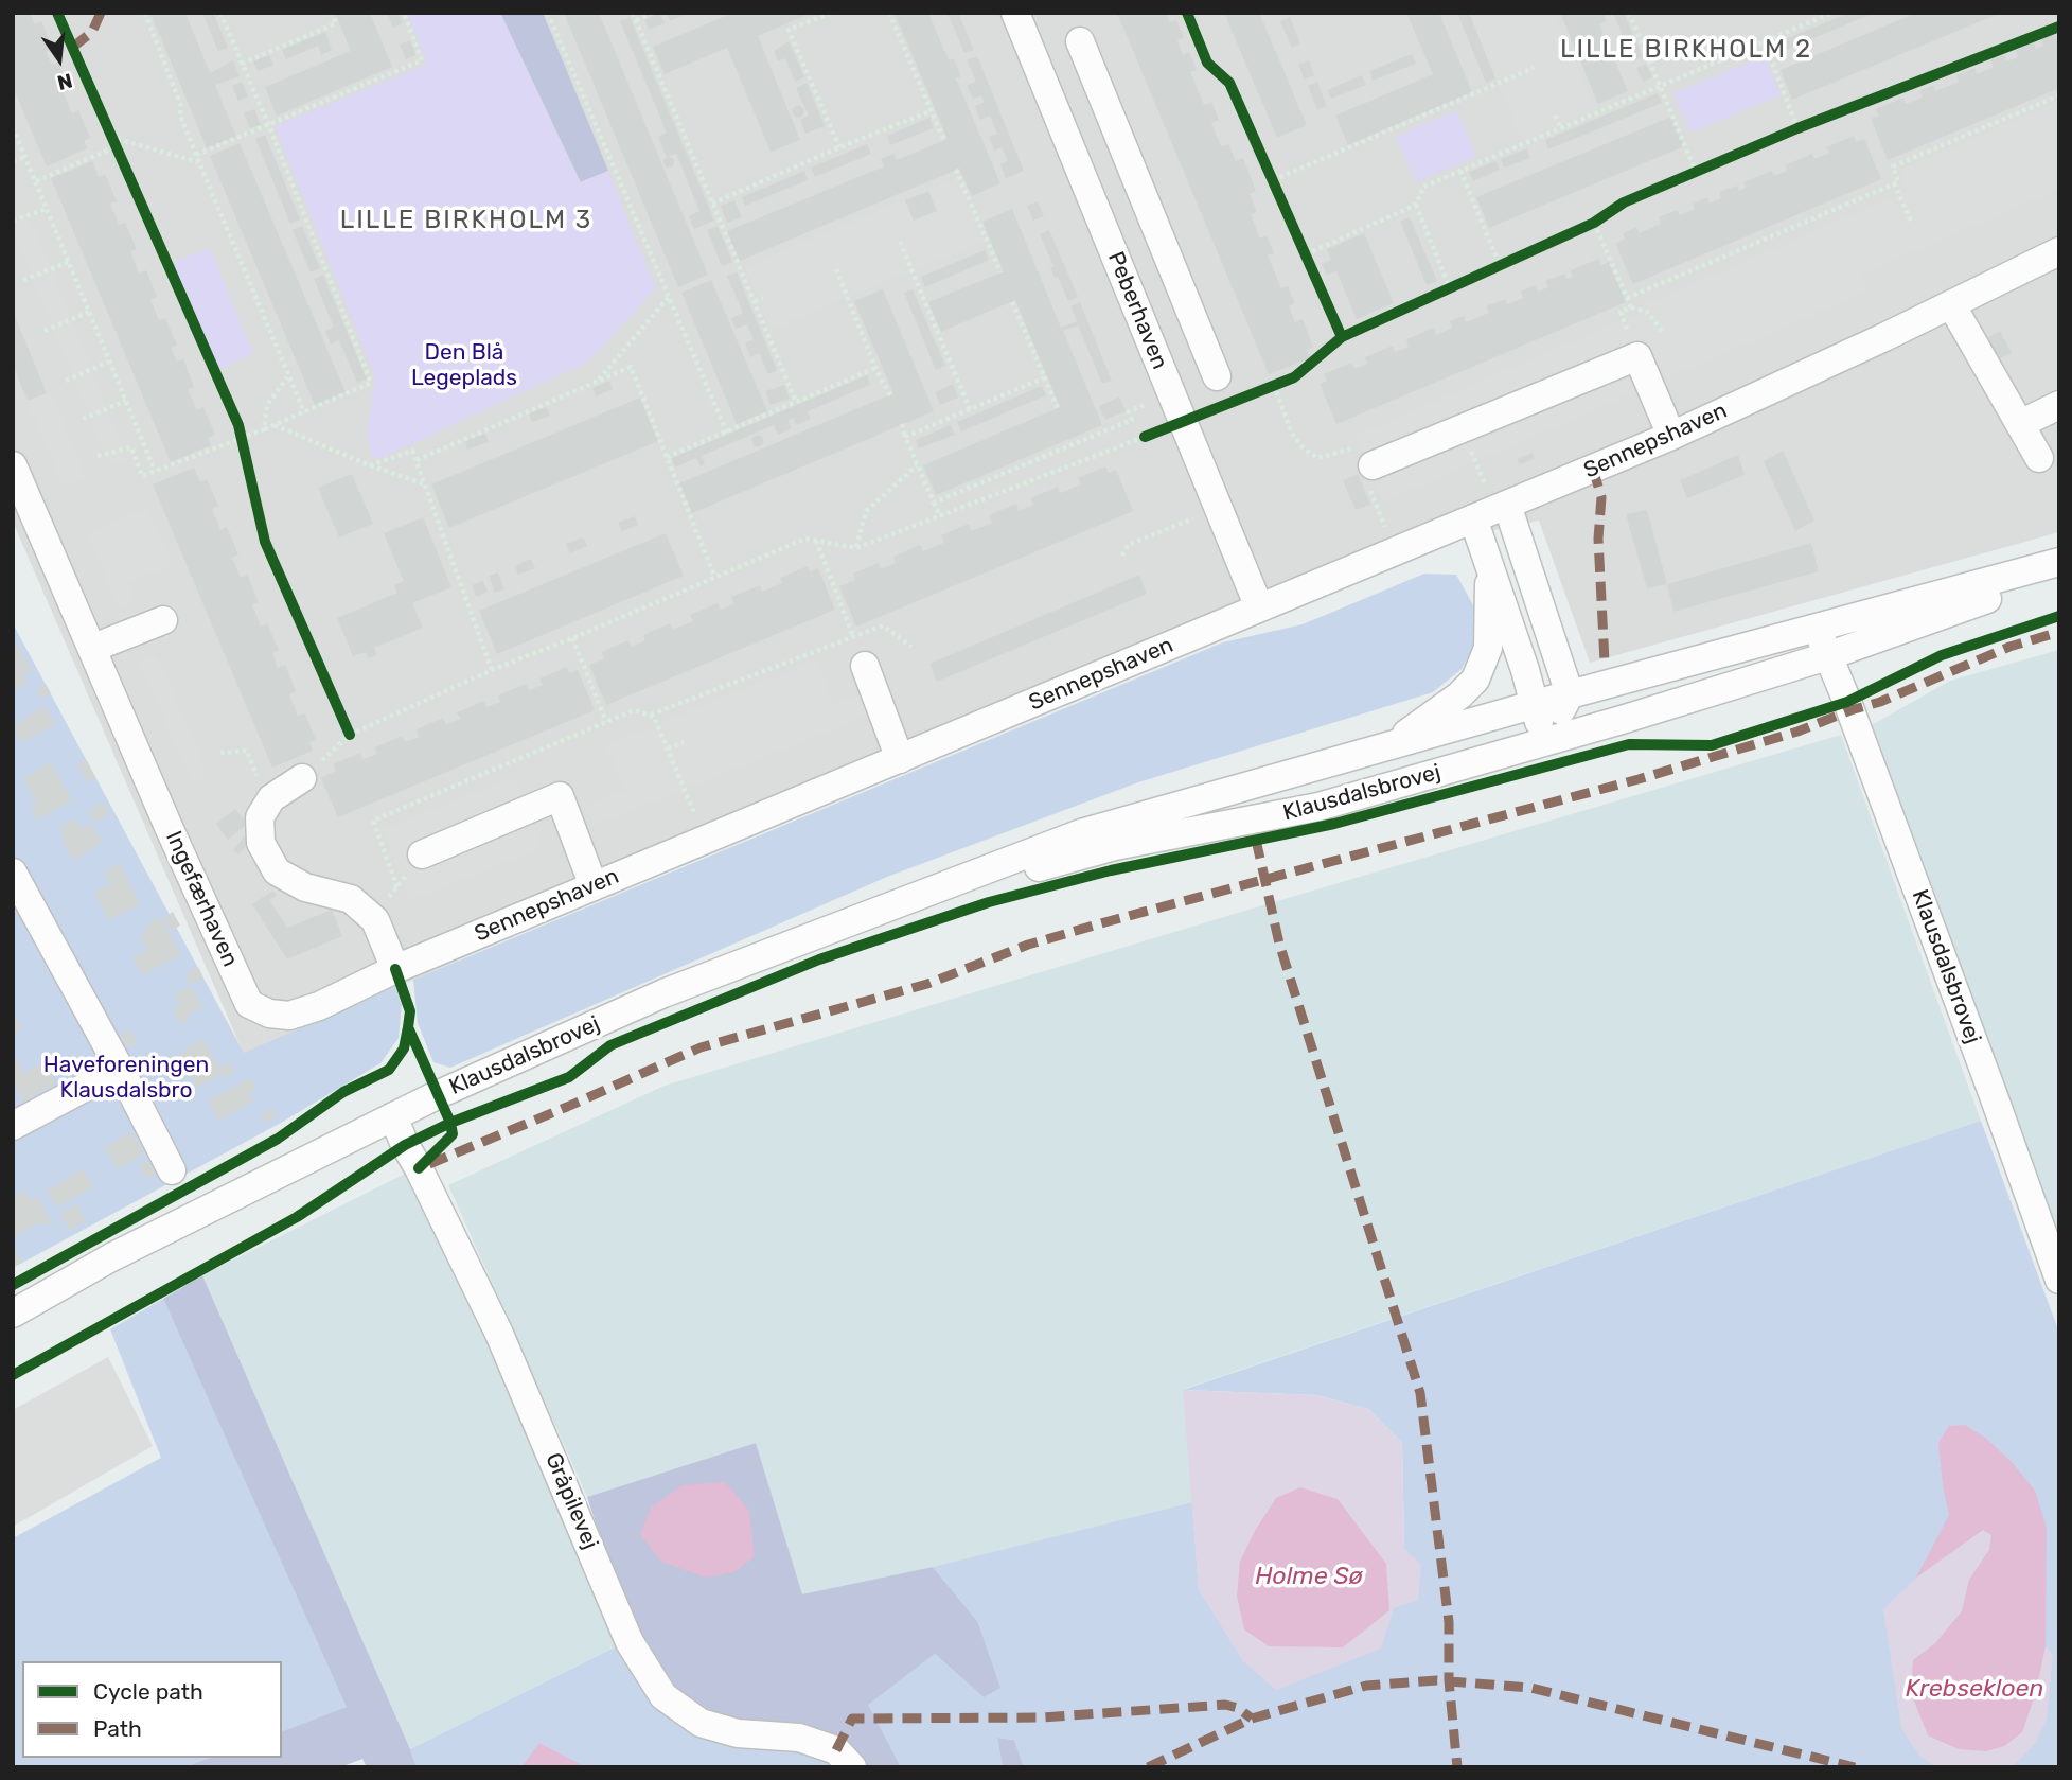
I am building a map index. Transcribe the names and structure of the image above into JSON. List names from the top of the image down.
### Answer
{
  "streets": {
    "street": [
      "Peberhaven",
      "Sennepshaven",
      "Klausdalsbrovej",
      "Ingefærhaven",
      "Gråpilevej"
    ]
  },
  "crossings": [
    ["Peberhaven", "Sennepshaven"],
    ["Sennepshaven", "Ingefærhaven"],
    ["Klausdalsbrovej", "Gråpilevej"]
  ],
  "districts": ["LILLE BIRKHOLM 2", "LILLE BIRKHOLM 3"],
  "water": ["Holme Sø", "Krebsekloen"],
  "parks": ["Den Blå Legeplads", "Haveforeningen Klausdalsbro"],
  "legend": ["Cycle path", "Path"],
  "north": "bottom"
}
